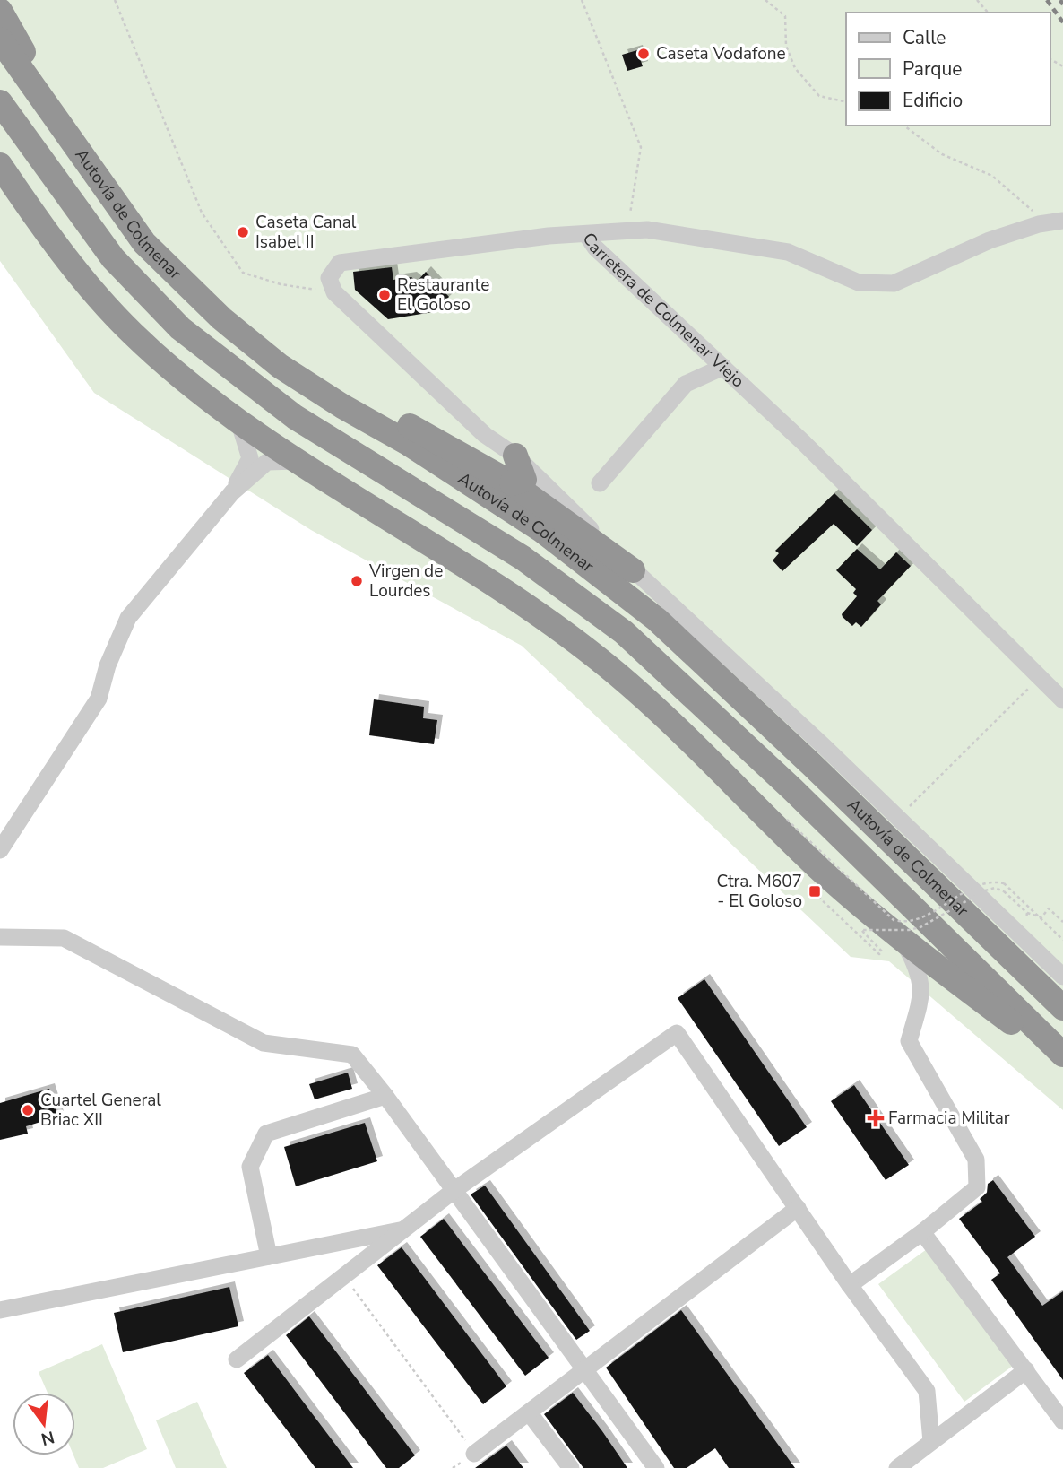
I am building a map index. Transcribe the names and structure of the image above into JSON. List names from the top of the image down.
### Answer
{
  "streets": {
    "highway": ["Autovía de Colmenar"],
    "street": ["Carretera de Colmenar Viejo"]
  },
  "places": {
    "other": [
      "Caseta Vodafone",
      "Caseta Canal Isabel II",
      "Restaurante El Goloso",
      "Virgen de Lourdes",
      "Cuartel General Briac XII"
    ],
    "transit": ["Ctra. M607 - El Goloso"],
    "health": ["Farmacia Militar"]
  },
  "legend": ["Calle", "Parque", "Edificio"],
  "north": "bottom"
}
